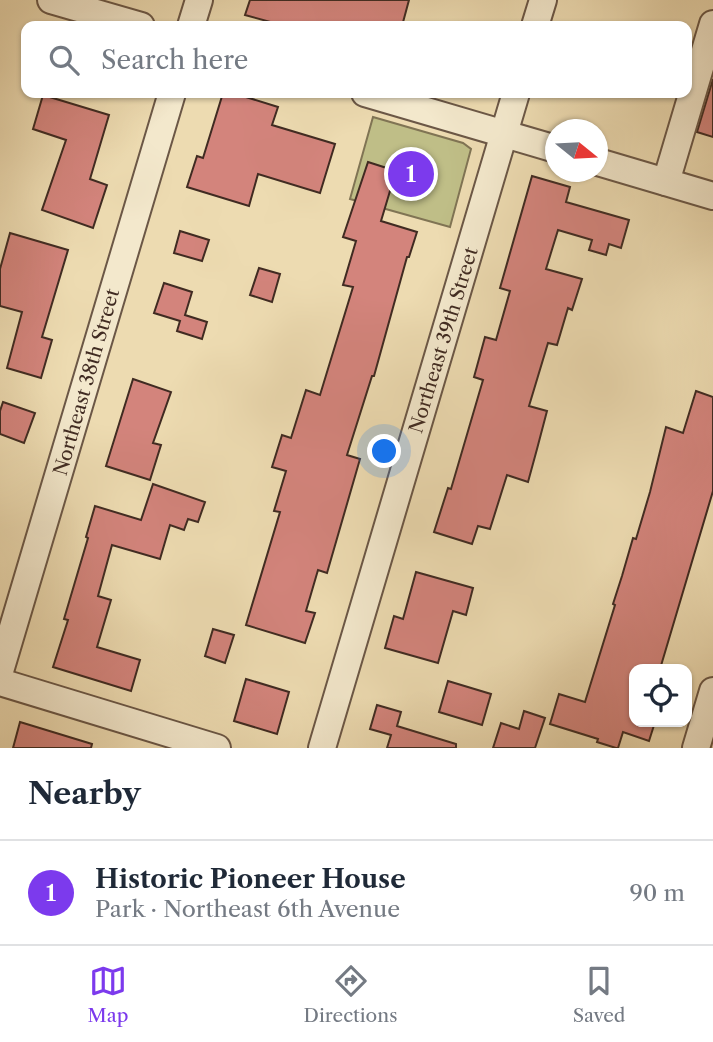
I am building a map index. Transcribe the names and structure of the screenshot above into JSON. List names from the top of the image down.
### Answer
{
  "streets": {
    "street": ["Northeast 39th Street", "Northeast 38th Street"]
  },
  "north": "right",
  "page": {
    "search": "Search here",
    "pins": "1",
    "heading": "Nearby",
    "list": [
      {
        "mark": "1",
        "name": "Historic Pioneer House",
        "note": "Park · Northeast 6th Avenue",
        "value": "90 m"
      }
    ],
    "nav": ["Map", "Directions", "Saved"]
  }
}
